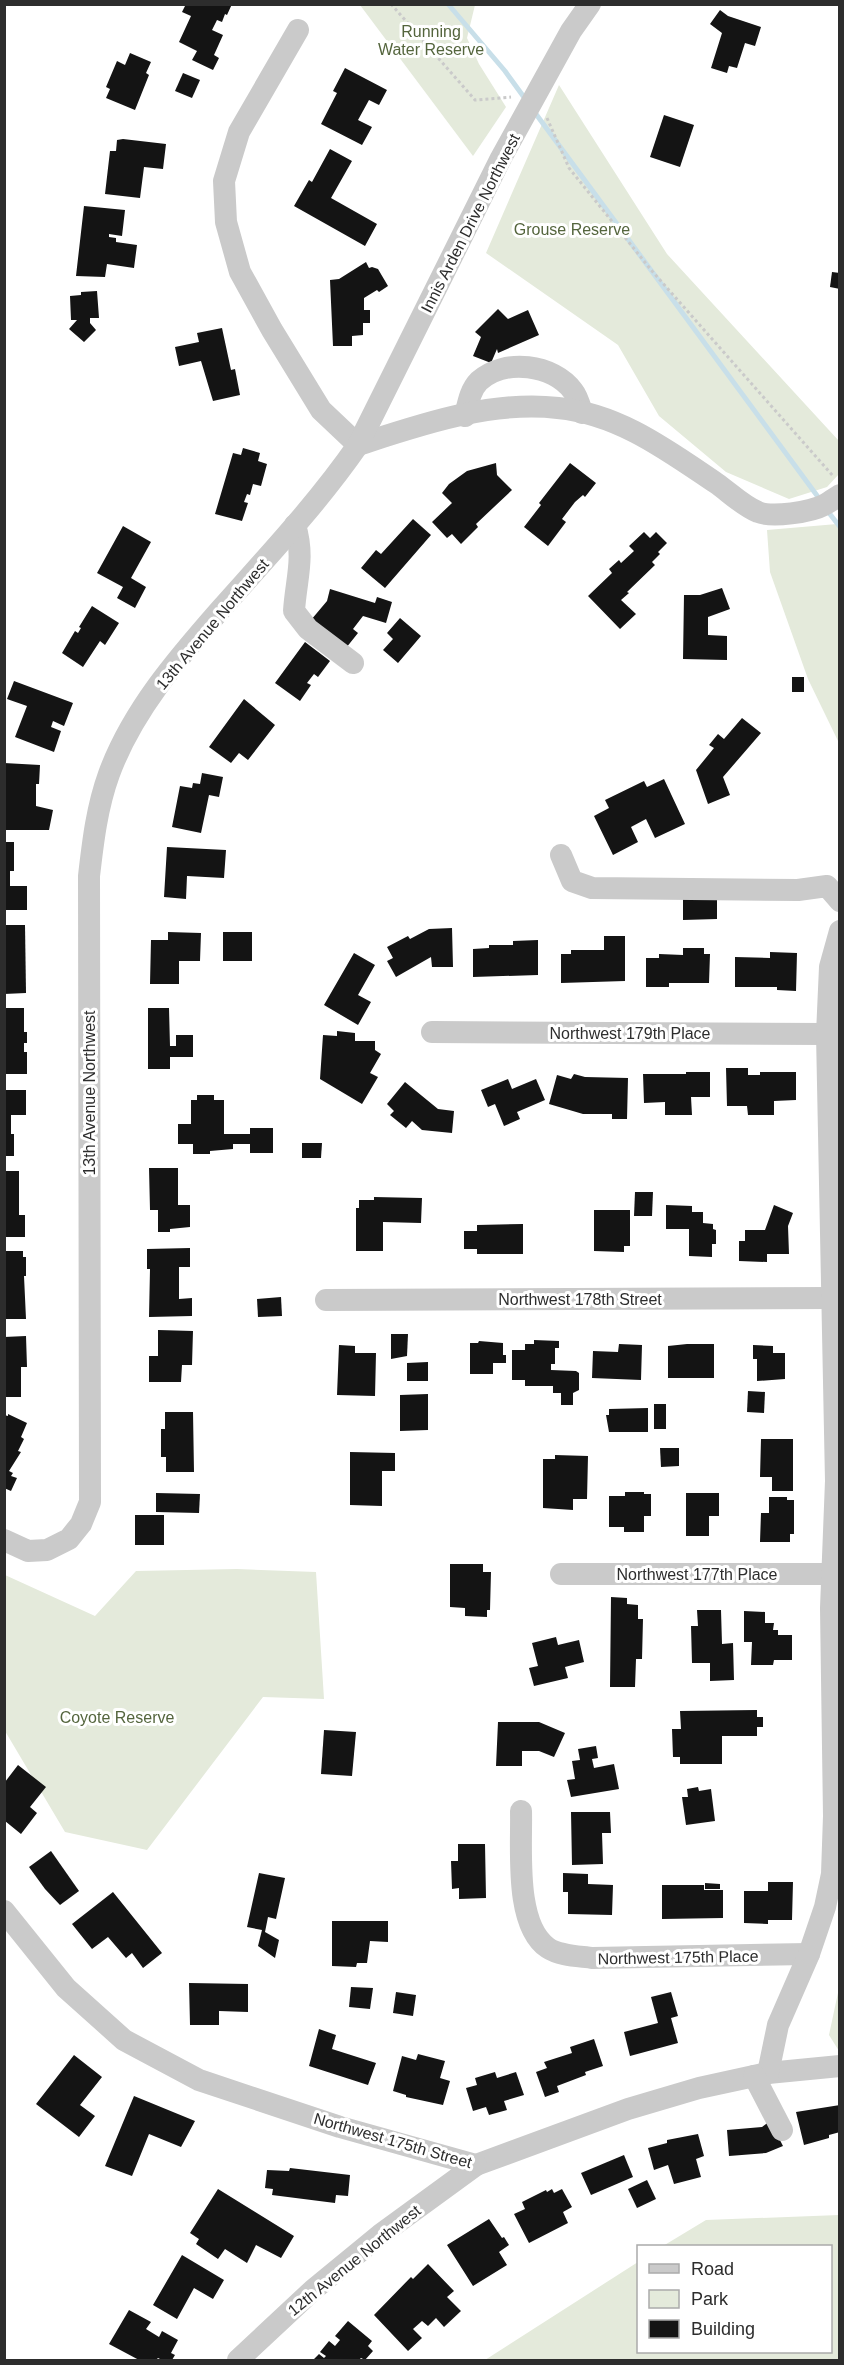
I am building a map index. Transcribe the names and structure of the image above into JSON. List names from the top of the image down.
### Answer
{
  "streets": {
    "street": [
      "Innis Arden Drive Northwest",
      "13th Avenue Northwest",
      "Northwest 179th Place",
      "Northwest 178th Street",
      "Northwest 177th Place",
      "Northwest 175th Place",
      "Northwest 175th Street",
      "12th Avenue Northwest"
    ]
  },
  "crossings": [
    ["Innis Arden Drive Northwest", "13th Avenue Northwest"],
    ["Northwest 175th Street", "12th Avenue Northwest"]
  ],
  "parks": ["Running Water Reserve", "Grouse Reserve", "Coyote Reserve"],
  "legend": ["Road", "Park", "Building"]
}
